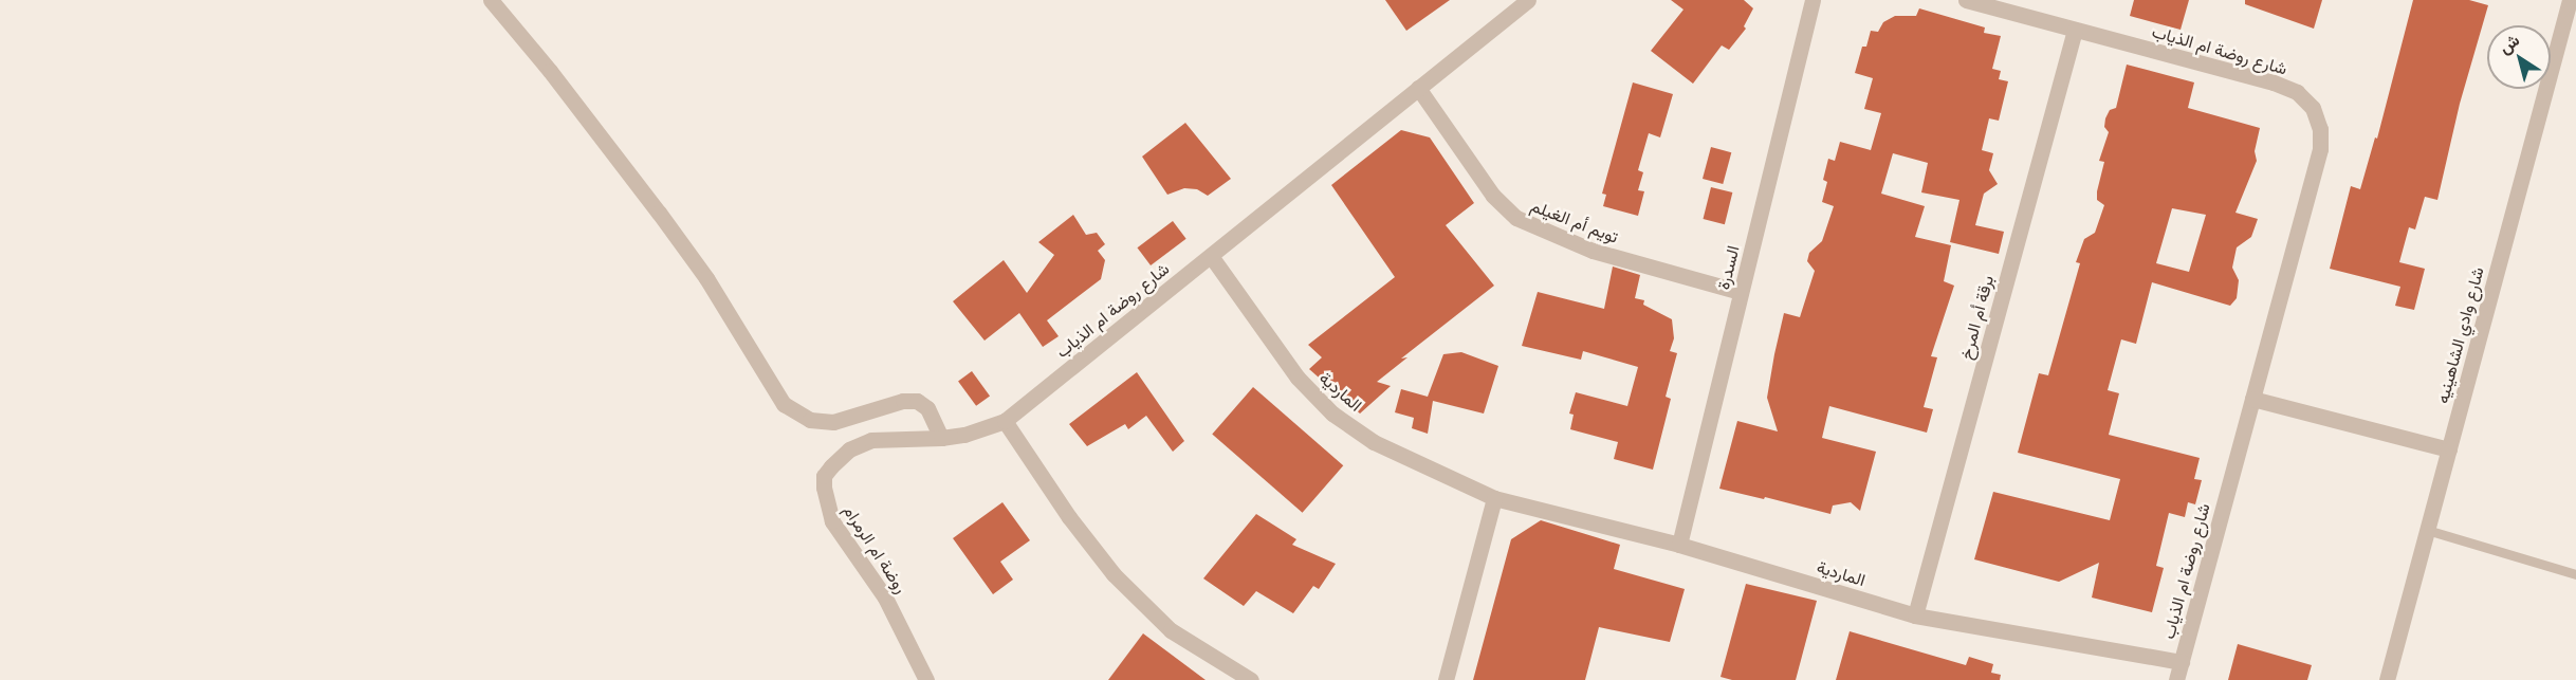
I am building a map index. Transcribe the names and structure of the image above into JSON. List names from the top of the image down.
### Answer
{
  "streets": {
    "street": [
      "شارع روضة ام الذياب",
      "تويم أم الغيلم",
      "السدرة",
      "برقة أم المرخ",
      "شارع وادي الشاهينيه",
      "الماردية",
      "روضة ام الرمرام"
    ]
  },
  "crossings": [
    ["شارع روضة ام الذياب", "تويم أم الغيلم"],
    ["شارع روضة ام الذياب", "برقة أم المرخ"],
    ["شارع روضة ام الذياب", "الماردية"],
    ["شارع روضة ام الذياب", "روضة ام الرمرام"],
    ["تويم أم الغيلم", "السدرة"],
    ["السدرة", "الماردية"],
    ["برقة أم المرخ", "الماردية"]
  ],
  "north": "top left"
}
